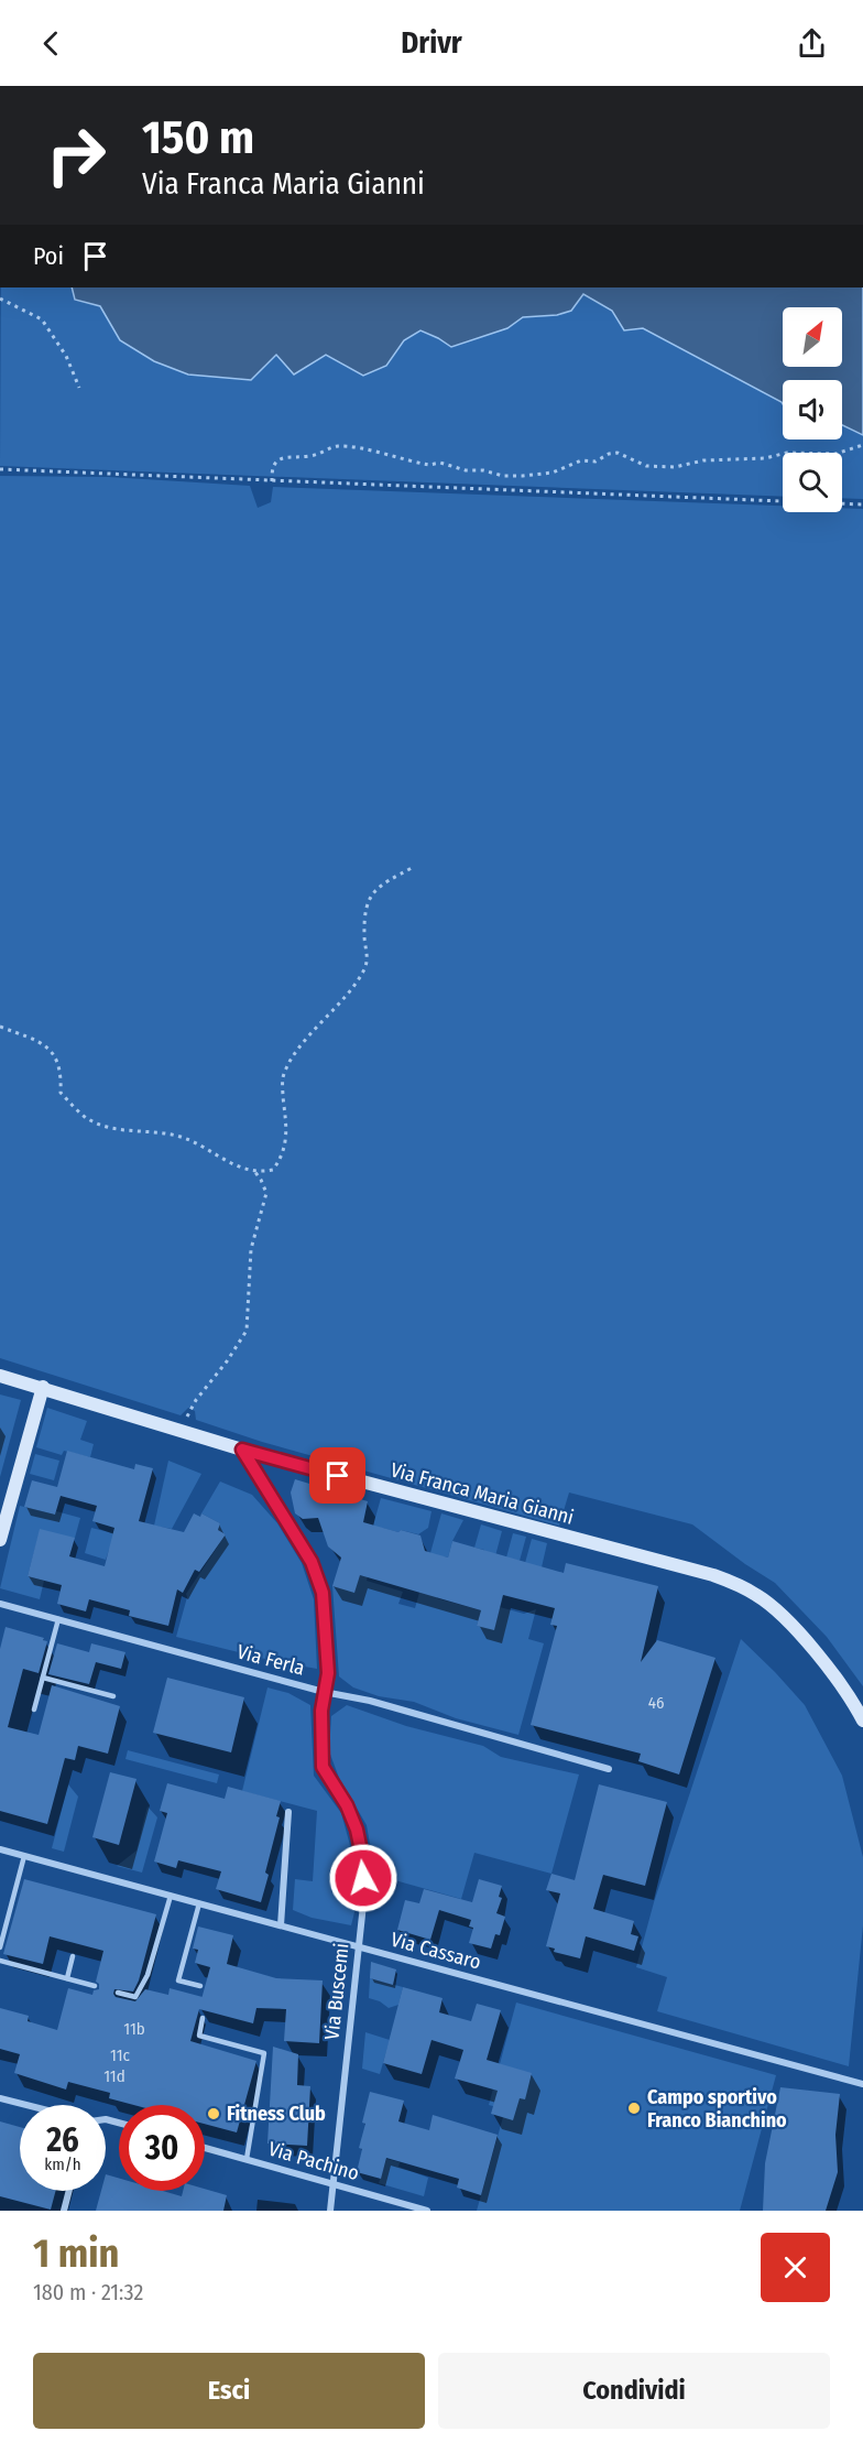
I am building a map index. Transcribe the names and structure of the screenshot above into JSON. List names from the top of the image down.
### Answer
{
  "streets": {
    "street": [
      "Via Franca Maria Gianni",
      "Via Ferla",
      "Via Cassaro",
      "Via Buscemi",
      "Via Pachino"
    ]
  },
  "crossings": [
    ["Via Franca Maria Gianni", "Via Buscemi"],
    ["Via Ferla", "Via Buscemi"],
    ["Via Cassaro", "Via Buscemi"],
    ["Via Buscemi", "Via Pachino"]
  ],
  "places": ["Campo sportivo Franco Bianchino", "Fitness Club"],
  "house_numbers": [
    "46",
    "11b",
    "11c",
    "11d"
  ],
  "north": "top right",
  "page": {
    "header": "Drivr",
    "turn": ["150 m", "Via Franca Maria Gianni"],
    "then": "Poi",
    "speed": "26 km/h",
    "limit": "30",
    "heading": ["1 min", "180 m · 21:32"],
    "buttons": ["Esci", "Condividi"]
  }
}
